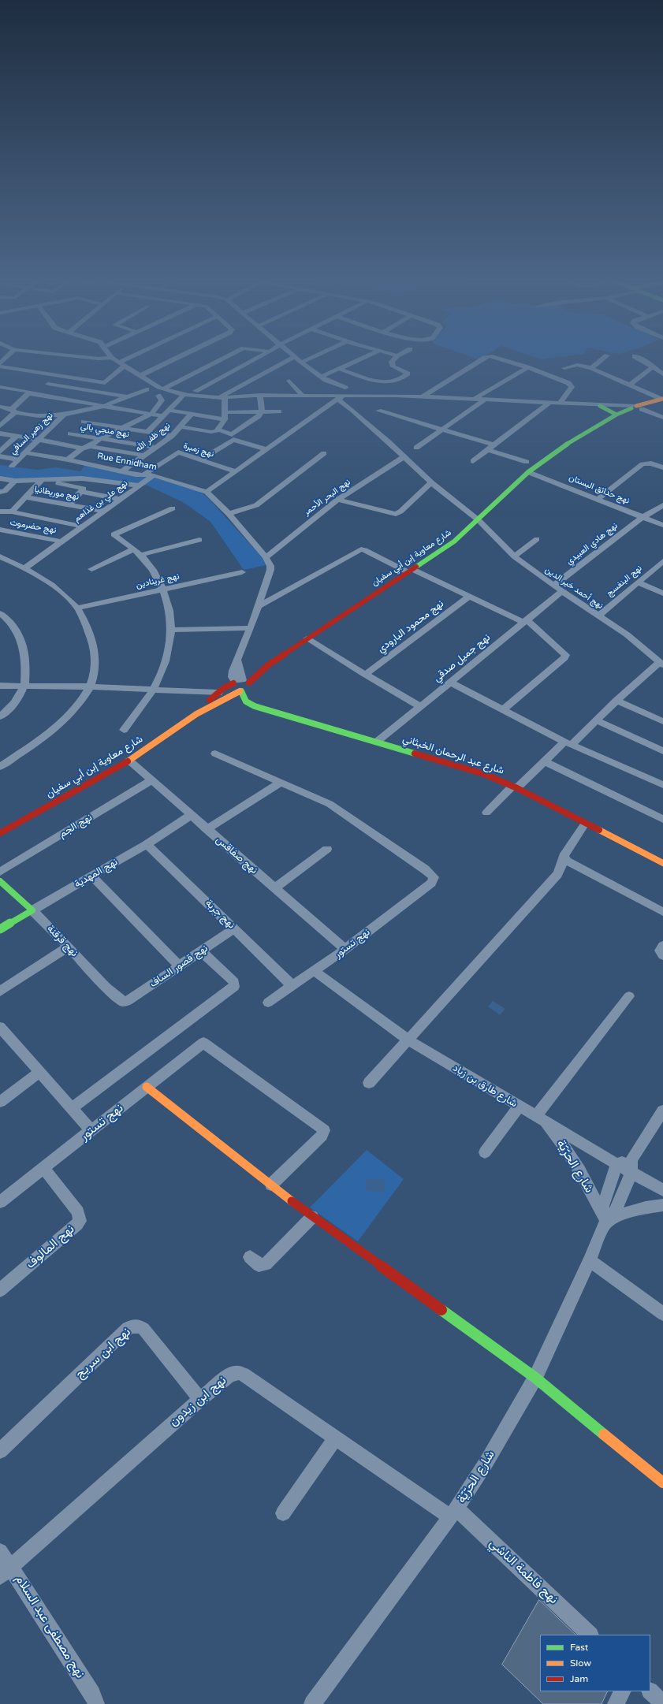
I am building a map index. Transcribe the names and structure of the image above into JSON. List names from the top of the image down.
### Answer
{
  "streets": {
    "main road": [
      "شارع معاوية إبن أبي سفيان",
      "شارع عبد الرحمان الخبثاني",
      "نهج المهدية",
      "نهج قرقنة"
    ],
    "street": [
      "نهج منجي بالي",
      "نهج زهير السافي",
      "نهج ظفر الله",
      "نهج زمبرة",
      "Rue Ennidham",
      "نهج حدائق البستان",
      "نهج موريطانيا",
      "نهج البحر الأحمر",
      "نهج علي بن غذاهم",
      "نهج حضرموت",
      "نهج هادي العبيدي",
      "نهج غرينادين",
      "نهج البنفسج",
      "نهج أحمد خير الدين",
      "نهج محمود البارودي",
      "نهج جميل صدقي",
      "نهج الجم",
      "نهج صفاقس",
      "نهج جربة",
      "نهج تستور",
      "نهج قصور الساف",
      "شارع طارق بن زياد",
      "شارع الحرّيّة",
      "نهج المالوف",
      "نهج ابن سريج",
      "نهج ابن زيدون",
      "نهج فاطمة الناشي",
      "نهج مصطفى عبد السلام"
    ]
  },
  "crossings": [
    ["نهج منجي بالي", "نهج ظفر الله"],
    ["نهج زهير السافي", "Rue Ennidham"],
    ["نهج ظفر الله", "Rue Ennidham"],
    ["نهج زمبرة", "Rue Ennidham"],
    ["نهج حدائق البستان", "نهج هادي العبيدي"],
    ["نهج حدائق البستان", "شارع معاوية إبن أبي سفيان"],
    ["نهج موريطانيا", "نهج علي بن غذاهم"],
    ["نهج البحر الأحمر", "نهج أحمد خير الدين"],
    ["نهج علي بن غذاهم", "نهج حضرموت"],
    ["نهج هادي العبيدي", "نهج أحمد خير الدين"],
    ["شارع معاوية إبن أبي سفيان", "نهج أحمد خير الدين"],
    ["شارع معاوية إبن أبي سفيان", "نهج صفاقس"],
    ["نهج البنفسج", "نهج أحمد خير الدين"],
    ["نهج أحمد خير الدين", "نهج جميل صدقي"],
    ["نهج جميل صدقي", "شارع عبد الرحمان الخبثاني"],
    ["نهج الجم", "نهج صفاقس"],
    ["نهج صفاقس", "نهج المهدية"],
    ["نهج صفاقس", "نهج تستور"],
    ["نهج المهدية", "نهج جربة"],
    ["نهج المهدية", "نهج قرقنة"],
    ["نهج جربة", "نهج تستور"],
    ["نهج جربة", "نهج قصور الساف"],
    ["نهج قرقنة", "نهج قصور الساف"],
    ["نهج تستور", "شارع طارق بن زياد"],
    ["نهج تستور", "نهج المالوف"],
    ["شارع طارق بن زياد", "شارع الحرّيّة"],
    ["شارع الحرّيّة", "نهج ابن زيدون"],
    ["شارع الحرّيّة", "نهج فاطمة الناشي"],
    ["نهج ابن سريج", "نهج ابن زيدون"],
    ["نهج ابن زيدون", "نهج فاطمة الناشي"],
    ["نهج ابن زيدون", "نهج مصطفى عبد السلام"]
  ],
  "legend": ["Fast", "Slow", "Jam"]
}
